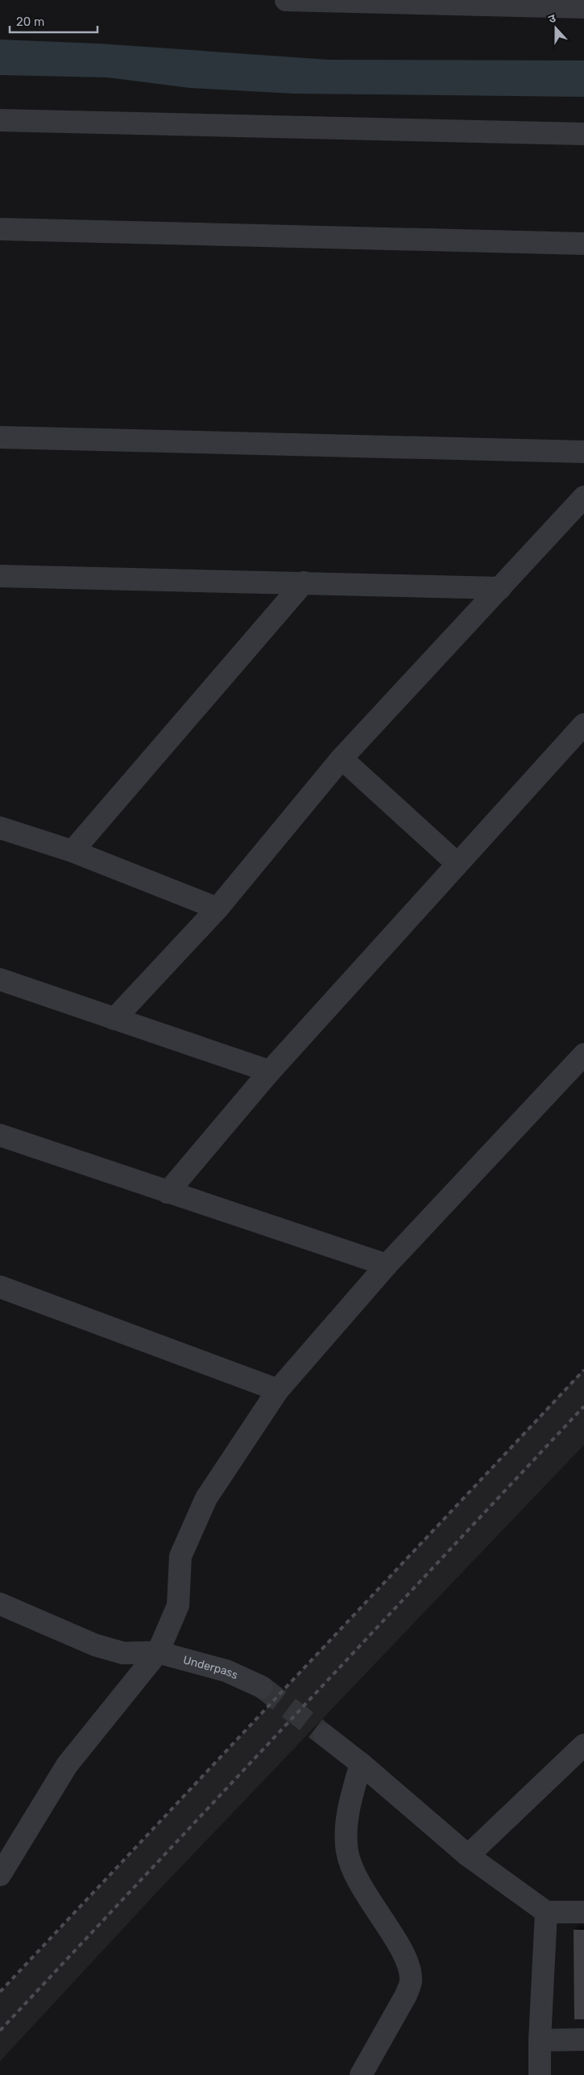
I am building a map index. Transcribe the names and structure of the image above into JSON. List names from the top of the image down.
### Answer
{
  "streets": {
    "street": ["Underpass"]
  },
  "scale_bar": "20 m",
  "north": "top"
}
